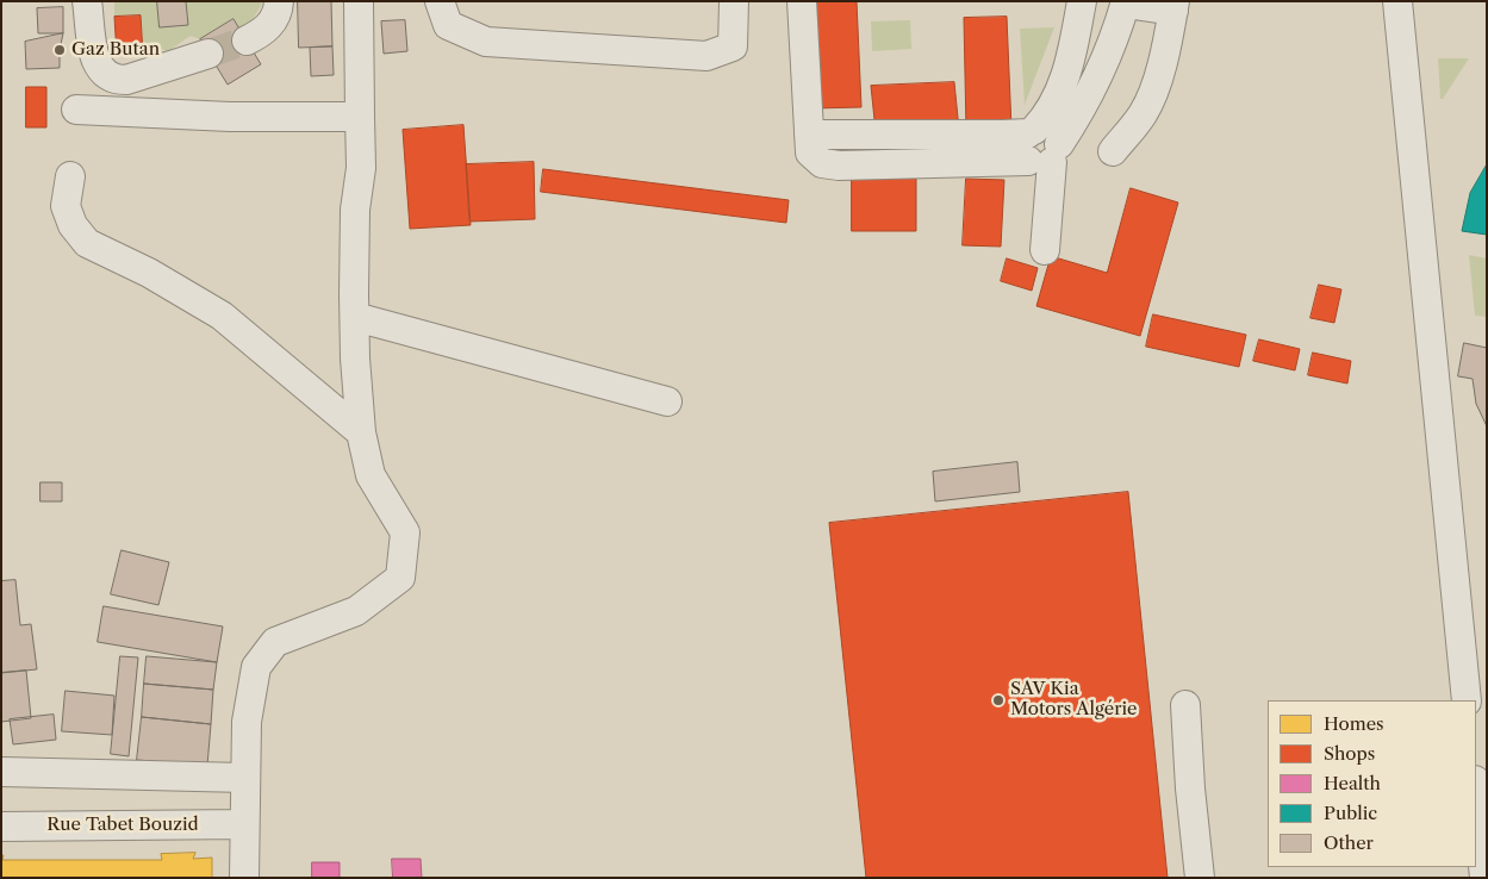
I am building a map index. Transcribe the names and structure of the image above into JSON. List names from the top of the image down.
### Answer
{
  "streets": {
    "street": ["Rue Tabet Bouzid"]
  },
  "places": ["Gaz Butan", "SAV Kia Motors Algérie"],
  "legend": [
    "Homes",
    "Shops",
    "Health",
    "Public",
    "Other"
  ]
}
